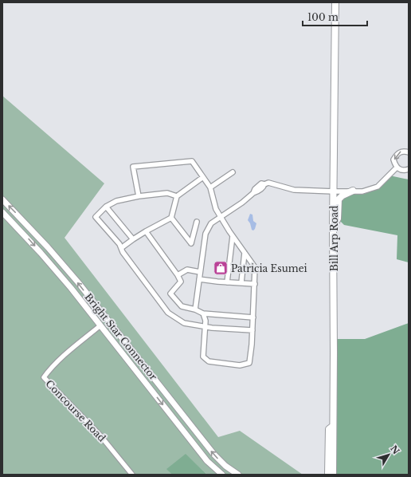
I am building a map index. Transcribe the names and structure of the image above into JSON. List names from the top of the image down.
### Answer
{
  "streets": {
    "main road": ["Bill Arp Road"],
    "street": ["Bright Star Connector", "Concourse Road"]
  },
  "crossings": [
    ["Bright Star Connector", "Concourse Road"]
  ],
  "places": {
    "shop": ["Patricia Esumei"]
  },
  "scale_bar": "100 m",
  "north": "top right"
}
